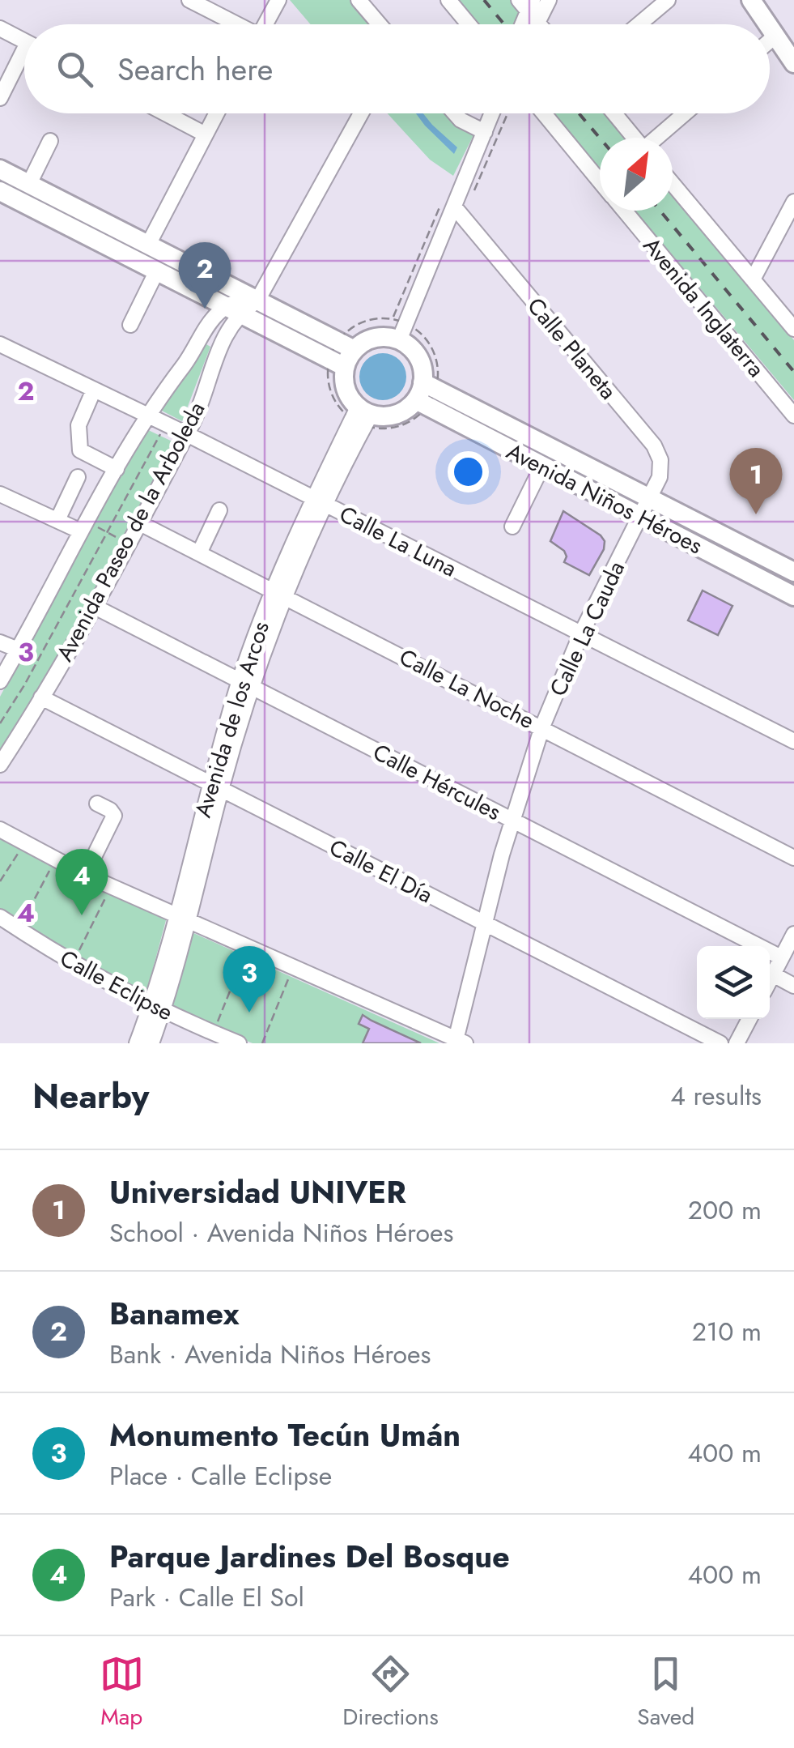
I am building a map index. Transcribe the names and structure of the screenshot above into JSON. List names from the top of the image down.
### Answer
{
  "streets": {
    "main road": ["Avenida Niños Héroes"],
    "street": [
      "Avenida Inglaterra",
      "Calle Planeta",
      "Avenida Paseo de la Arboleda",
      "Calle La Luna",
      "Calle La Cauda",
      "Calle La Noche",
      "Avenida de los Arcos",
      "Calle Hércules",
      "Calle El Día",
      "Calle Eclipse"
    ]
  },
  "crossings": [
    ["Calle Planeta", "Avenida Niños Héroes"],
    ["Calle Planeta", "Calle La Cauda"],
    ["Avenida Niños Héroes", "Calle La Cauda"],
    ["Avenida Paseo de la Arboleda", "Calle La Luna"],
    ["Avenida Paseo de la Arboleda", "Calle La Noche"],
    ["Avenida Paseo de la Arboleda", "Calle Hércules"],
    ["Avenida Paseo de la Arboleda", "Calle El Día"],
    ["Calle La Luna", "Calle La Cauda"],
    ["Calle La Luna", "Avenida de los Arcos"],
    ["Calle La Cauda", "Calle La Noche"],
    ["Calle La Cauda", "Calle Hércules"],
    ["Calle La Cauda", "Calle El Día"],
    ["Calle La Noche", "Avenida de los Arcos"],
    ["Avenida de los Arcos", "Calle Hércules"],
    ["Avenida de los Arcos", "Calle El Día"],
    ["Avenida de los Arcos", "Calle Eclipse"]
  ],
  "north": "top right",
  "page": {
    "search": "Search here",
    "pins": [
      "2",
      "1",
      "4",
      "3"
    ],
    "heading": ["Nearby", "4 results"],
    "list": [
      {
        "mark": "1",
        "name": "Universidad UNIVER",
        "note": "School · Avenida Niños Héroes",
        "value": "200 m"
      },
      {
        "mark": "2",
        "name": "Banamex",
        "note": "Bank · Avenida Niños Héroes",
        "value": "210 m"
      },
      {
        "mark": "3",
        "name": "Monumento Tecún Umán",
        "note": "Place · Calle Eclipse",
        "value": "400 m"
      },
      {
        "mark": "4",
        "name": "Parque Jardines Del Bosque",
        "note": "Park · Calle El Sol",
        "value": "400 m"
      }
    ],
    "nav": ["Map", "Directions", "Saved"]
  },
  "grid": {
    "rows": ["2", "3", "4"]
  }
}
